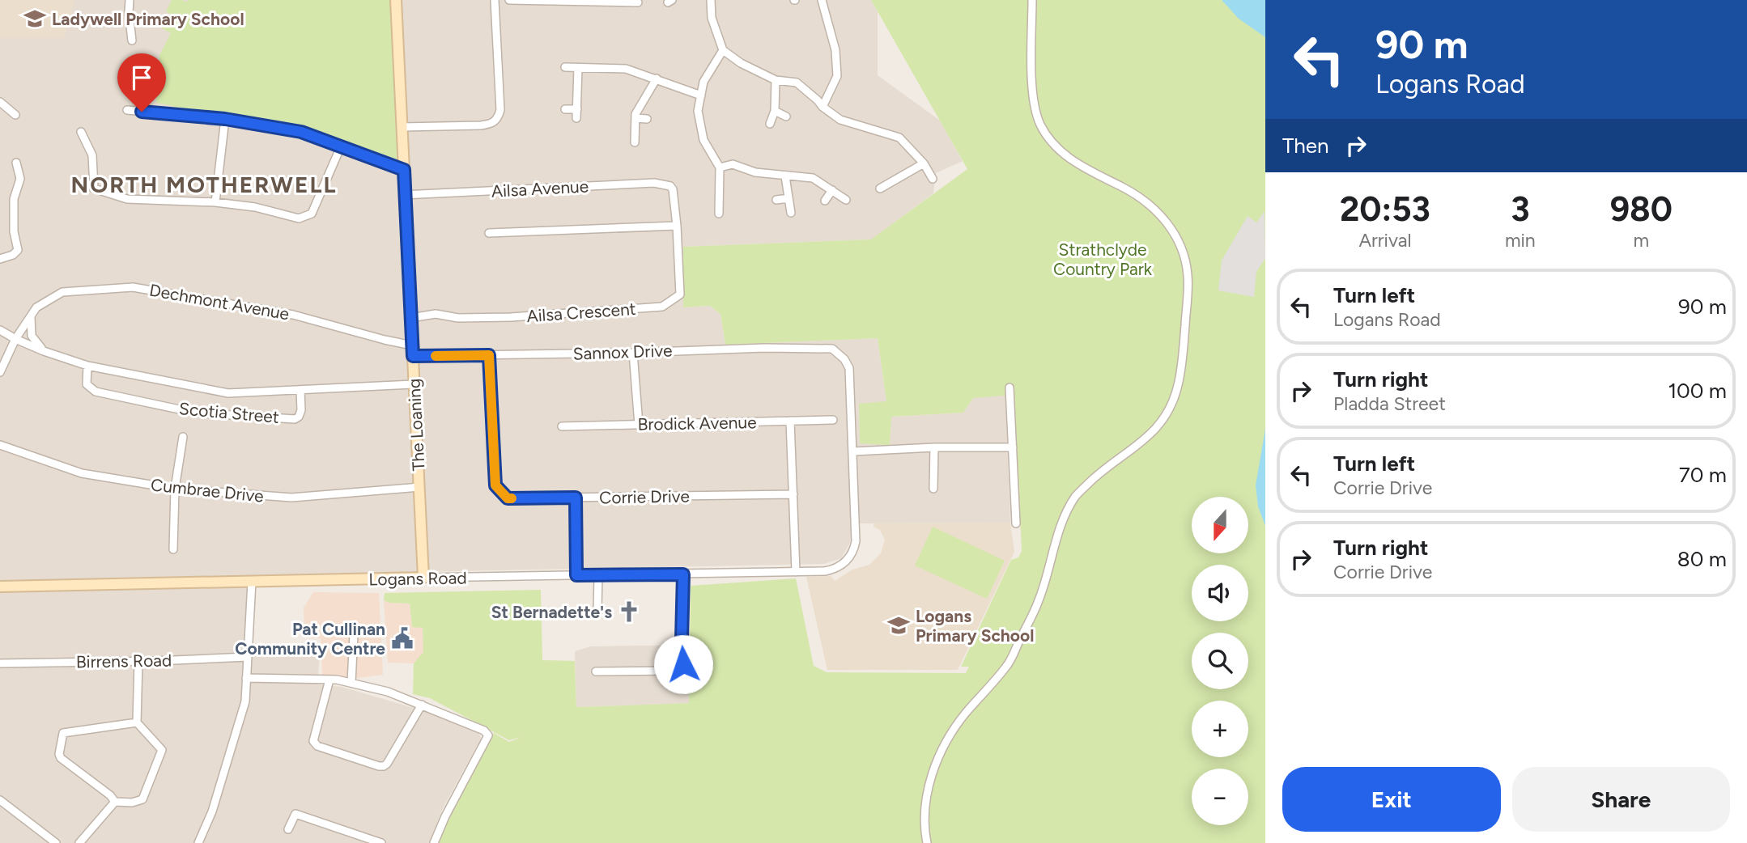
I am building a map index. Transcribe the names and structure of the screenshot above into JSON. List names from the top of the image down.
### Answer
{
  "streets": {
    "street": [
      "Ailsa Avenue",
      "Dechmont Avenue",
      "Ailsa Crescent",
      "Sannox Drive",
      "Scotia Street",
      "Brodick Avenue",
      "The Loaning",
      "Cumbrae Drive",
      "Corrie Drive",
      "Logans Road",
      "Birrens Road"
    ]
  },
  "crossings": [
    ["Ailsa Avenue", "Ailsa Crescent"],
    ["Ailsa Avenue", "The Loaning"],
    ["Dechmont Avenue", "Scotia Street"],
    ["Dechmont Avenue", "The Loaning"],
    ["Ailsa Crescent", "The Loaning"],
    ["Sannox Drive", "The Loaning"],
    ["Sannox Drive", "Corrie Drive"],
    ["Sannox Drive", "Logans Road"],
    ["Scotia Street", "The Loaning"],
    ["The Loaning", "Cumbrae Drive"],
    ["The Loaning", "Logans Road"]
  ],
  "districts": ["NORTH MOTHERWELL"],
  "parks": ["Strathclyde Country Park"],
  "places": {
    "school or university": ["Ladywell Primary School", "Logans Primary School"],
    "church": ["St Bernadette's"],
    "public building": ["Pat Cullinan Community Centre"]
  },
  "north": "bottom",
  "page": {
    "turn": ["90 m", "Logans Road"],
    "then": "Then",
    "eta": [
      "20:53",
      "Arrival",
      "3",
      "min",
      "980",
      "m"
    ],
    "list": [
      {
        "name": "Turn left",
        "note": "Logans Road",
        "value": "90 m"
      },
      {
        "name": "Turn right",
        "note": "Pladda Street",
        "value": "100 m"
      },
      {
        "name": "Turn left",
        "note": "Corrie Drive",
        "value": "70 m"
      },
      {
        "name": "Turn right",
        "note": "Corrie Drive",
        "value": "80 m"
      }
    ],
    "map_buttons": ["+", "−"],
    "buttons": ["Exit", "Share"]
  }
}
